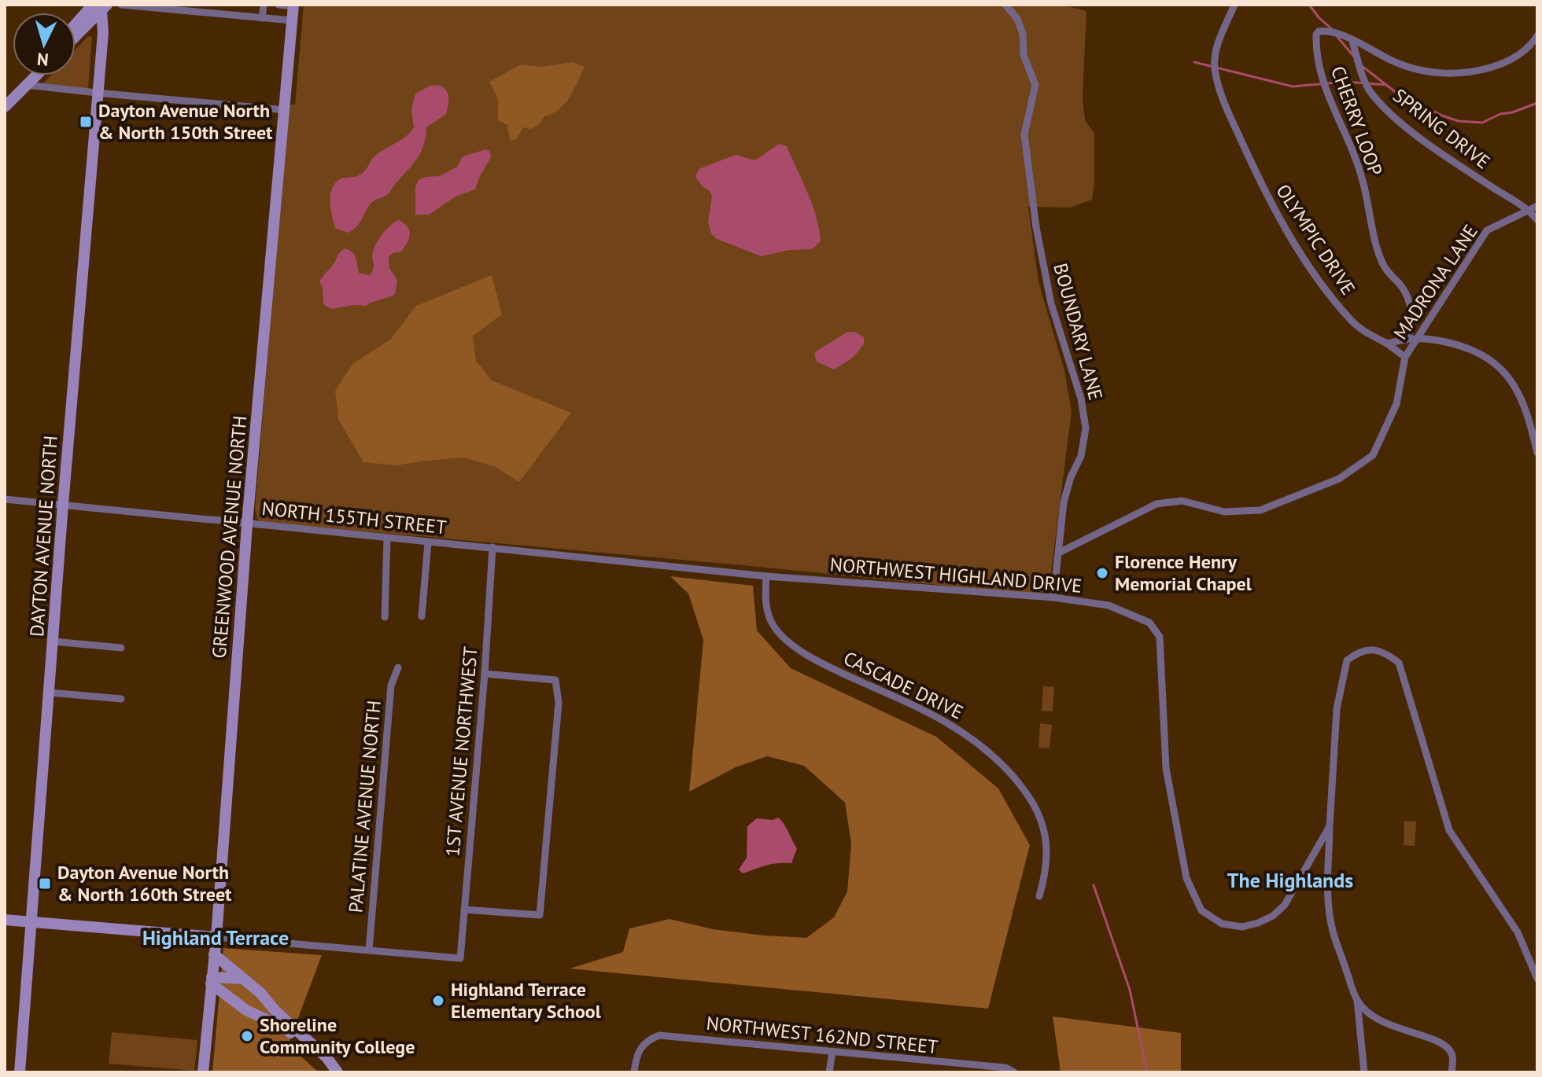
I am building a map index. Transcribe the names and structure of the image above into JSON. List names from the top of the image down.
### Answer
{
  "streets": {
    "street": [
      "CHERRY LOOP",
      "SPRING DRIVE",
      "OLYMPIC DRIVE",
      "MADRONA LANE",
      "BOUNDARY LANE",
      "NORTH 155TH STREET",
      "DAYTON AVENUE NORTH",
      "GREENWOOD AVENUE NORTH",
      "NORTHWEST HIGHLAND DRIVE",
      "CASCADE DRIVE",
      "1ST AVENUE NORTHWEST",
      "PALATINE AVENUE NORTH",
      "NORTHWEST 162ND STREET"
    ]
  },
  "crossings": [
    ["CHERRY LOOP", "SPRING DRIVE"],
    ["SPRING DRIVE", "MADRONA LANE"],
    ["OLYMPIC DRIVE", "MADRONA LANE"],
    ["BOUNDARY LANE", "NORTHWEST HIGHLAND DRIVE"],
    ["NORTH 155TH STREET", "DAYTON AVENUE NORTH"],
    ["NORTH 155TH STREET", "GREENWOOD AVENUE NORTH"],
    ["NORTH 155TH STREET", "NORTHWEST HIGHLAND DRIVE"],
    ["NORTH 155TH STREET", "1ST AVENUE NORTHWEST"],
    ["NORTHWEST HIGHLAND DRIVE", "CASCADE DRIVE"],
    ["1ST AVENUE NORTHWEST", "PALATINE AVENUE NORTH"]
  ],
  "districts": ["The Highlands", "Highland Terrace"],
  "places": {
    "transit": ["Dayton Avenue North & North 150th Street", "Dayton Avenue North & North 160th Street"],
    "other": ["Florence Henry Memorial Chapel", "Highland Terrace Elementary School", "Shoreline Community College"]
  },
  "north": "bottom"
}
